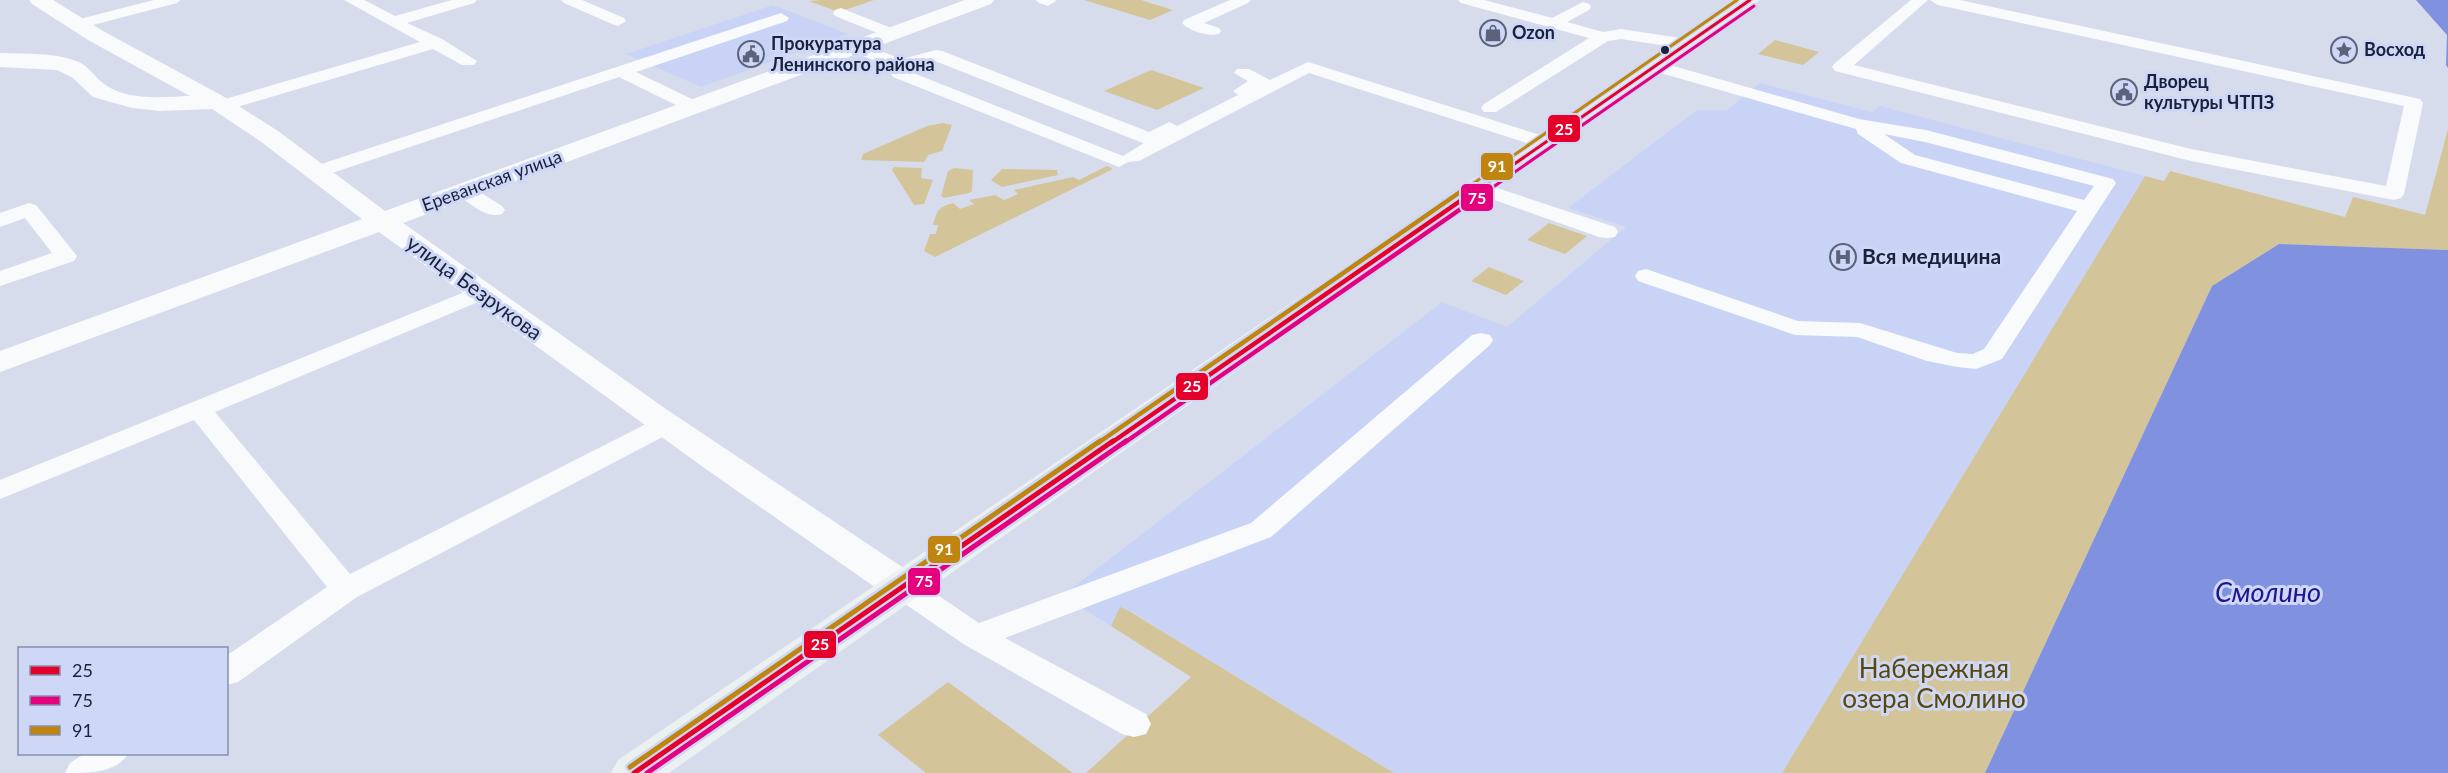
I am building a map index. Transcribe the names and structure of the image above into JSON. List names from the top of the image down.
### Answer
{
  "streets": {
    "street": ["Ереванская улица", "улица Безрукова"]
  },
  "crossings": [
    ["Ереванская улица", "улица Безрукова"]
  ],
  "water": ["Смолино"],
  "parks": ["Набережная озера Смолино"],
  "places": {
    "shop": ["Ozon"],
    "place": ["Восход"],
    "public building": ["Прокуратура Ленинского района", "Дворец культуры ЧТПЗ"],
    "hospital": ["Вся медицина"]
  },
  "lines": ["transit line 25", "transit line 91", "transit line 75"],
  "legend": ["25", "75", "91"]
}
